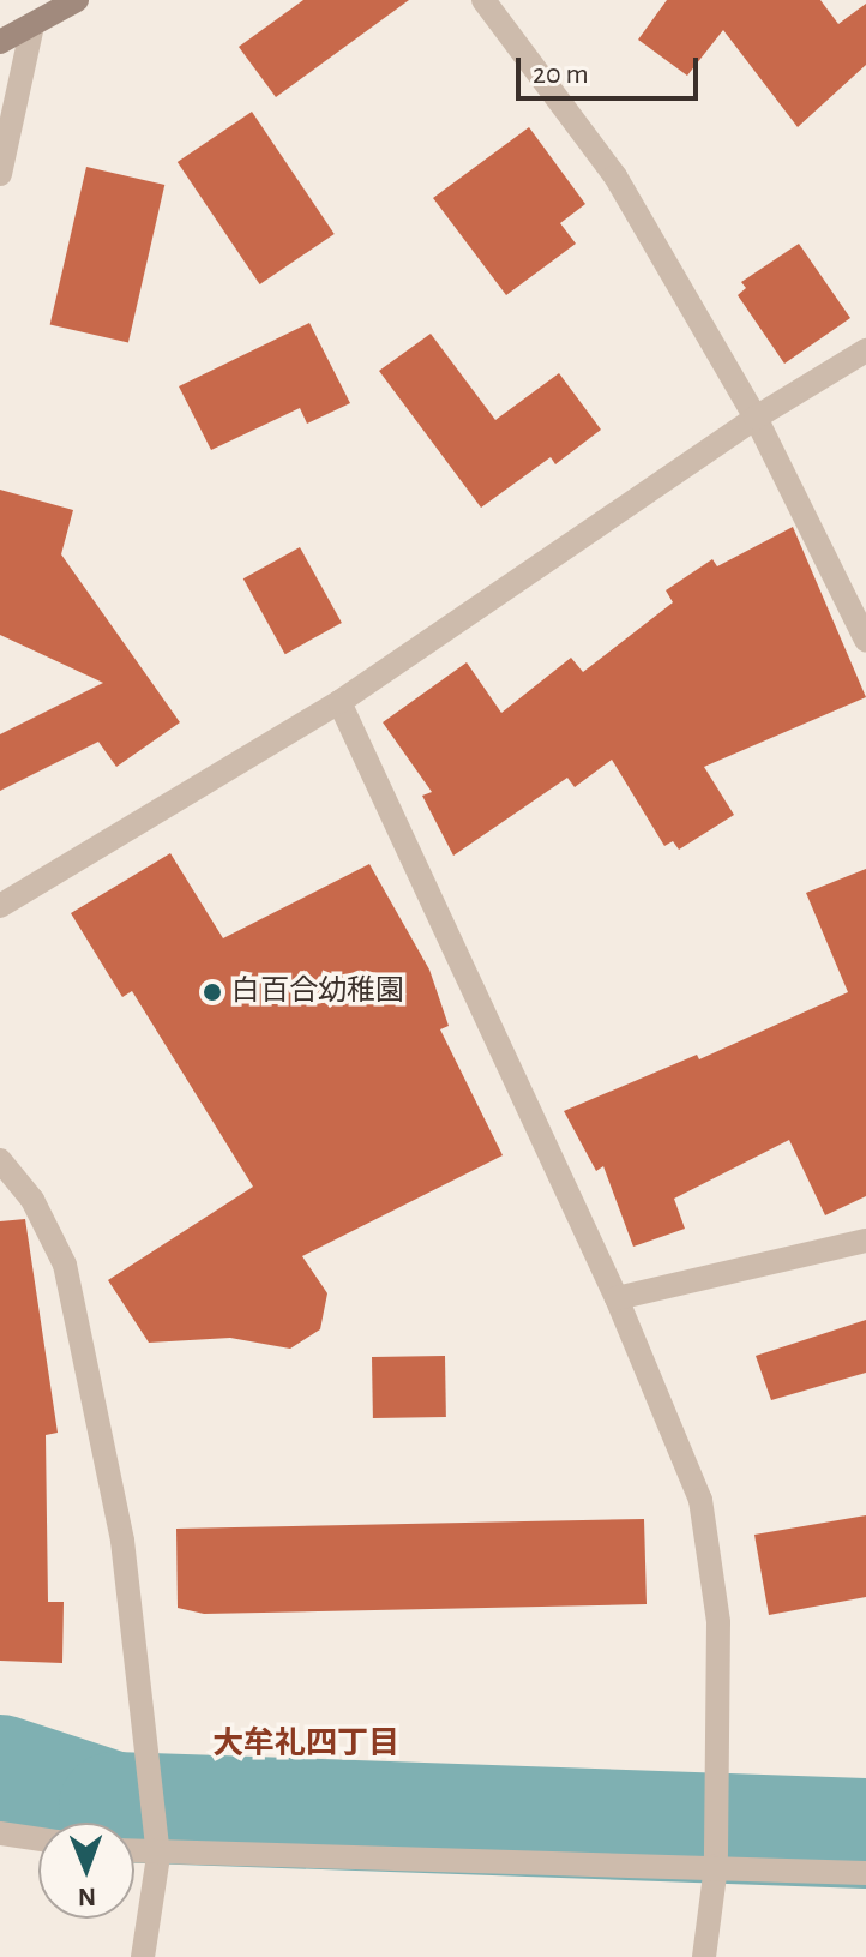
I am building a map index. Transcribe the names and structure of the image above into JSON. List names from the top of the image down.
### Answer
{
  "districts": ["大牟礼四丁目"],
  "places": ["白百合幼稚園"],
  "scale_bar": "20 m",
  "north": "bottom"
}
